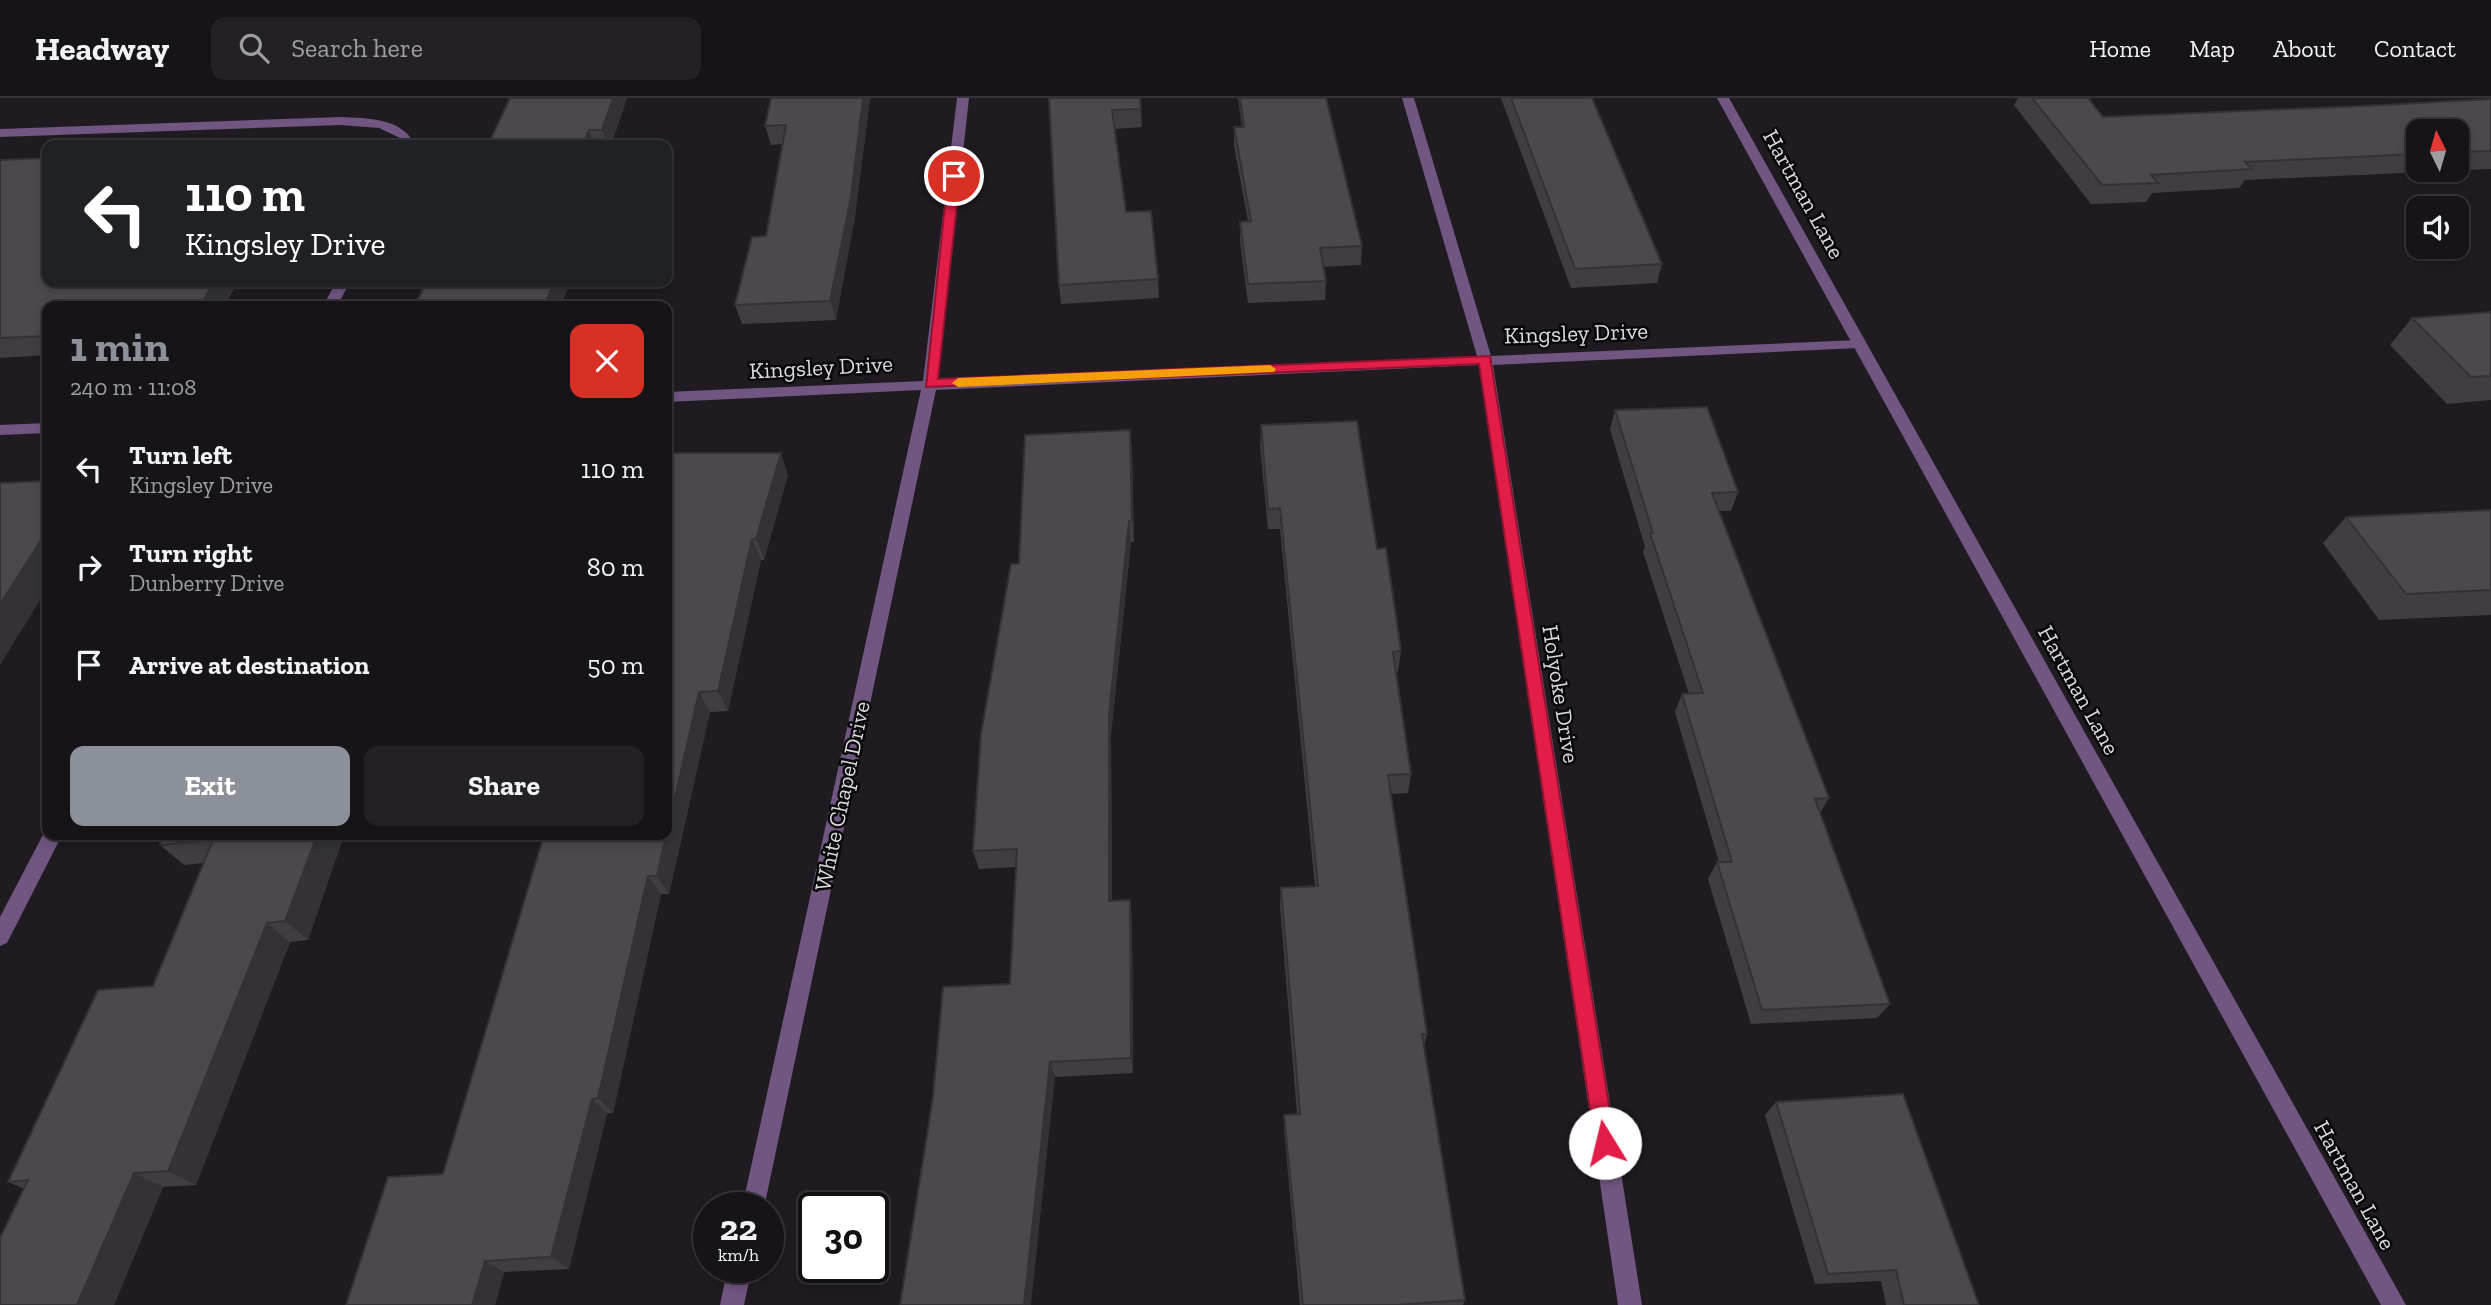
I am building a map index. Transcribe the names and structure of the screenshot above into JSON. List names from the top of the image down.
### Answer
{
  "streets": {
    "street": [
      "Hartman Lane",
      "Kingsley Drive",
      "Holyoke Drive",
      "White Chapel Drive"
    ]
  },
  "crossings": [
    ["Hartman Lane", "Kingsley Drive"],
    ["Kingsley Drive", "Holyoke Drive"],
    ["Kingsley Drive", "White Chapel Drive"]
  ],
  "north": "top",
  "page": {
    "header": "Headway",
    "search": "Search here",
    "nav": [
      "Home",
      "Map",
      "About",
      "Contact"
    ],
    "turn": ["110 m", "Kingsley Drive"],
    "heading": ["1 min", "240 m · 11:08"],
    "list": [
      {
        "name": "Turn left",
        "note": "Kingsley Drive",
        "value": "110 m"
      },
      {
        "name": "Turn right",
        "note": "Dunberry Drive",
        "value": "80 m"
      },
      {
        "name": "Arrive at destination",
        "value": "50 m"
      }
    ],
    "buttons": ["Exit", "Share"],
    "speed": "22 km/h",
    "limit": "30"
  }
}
